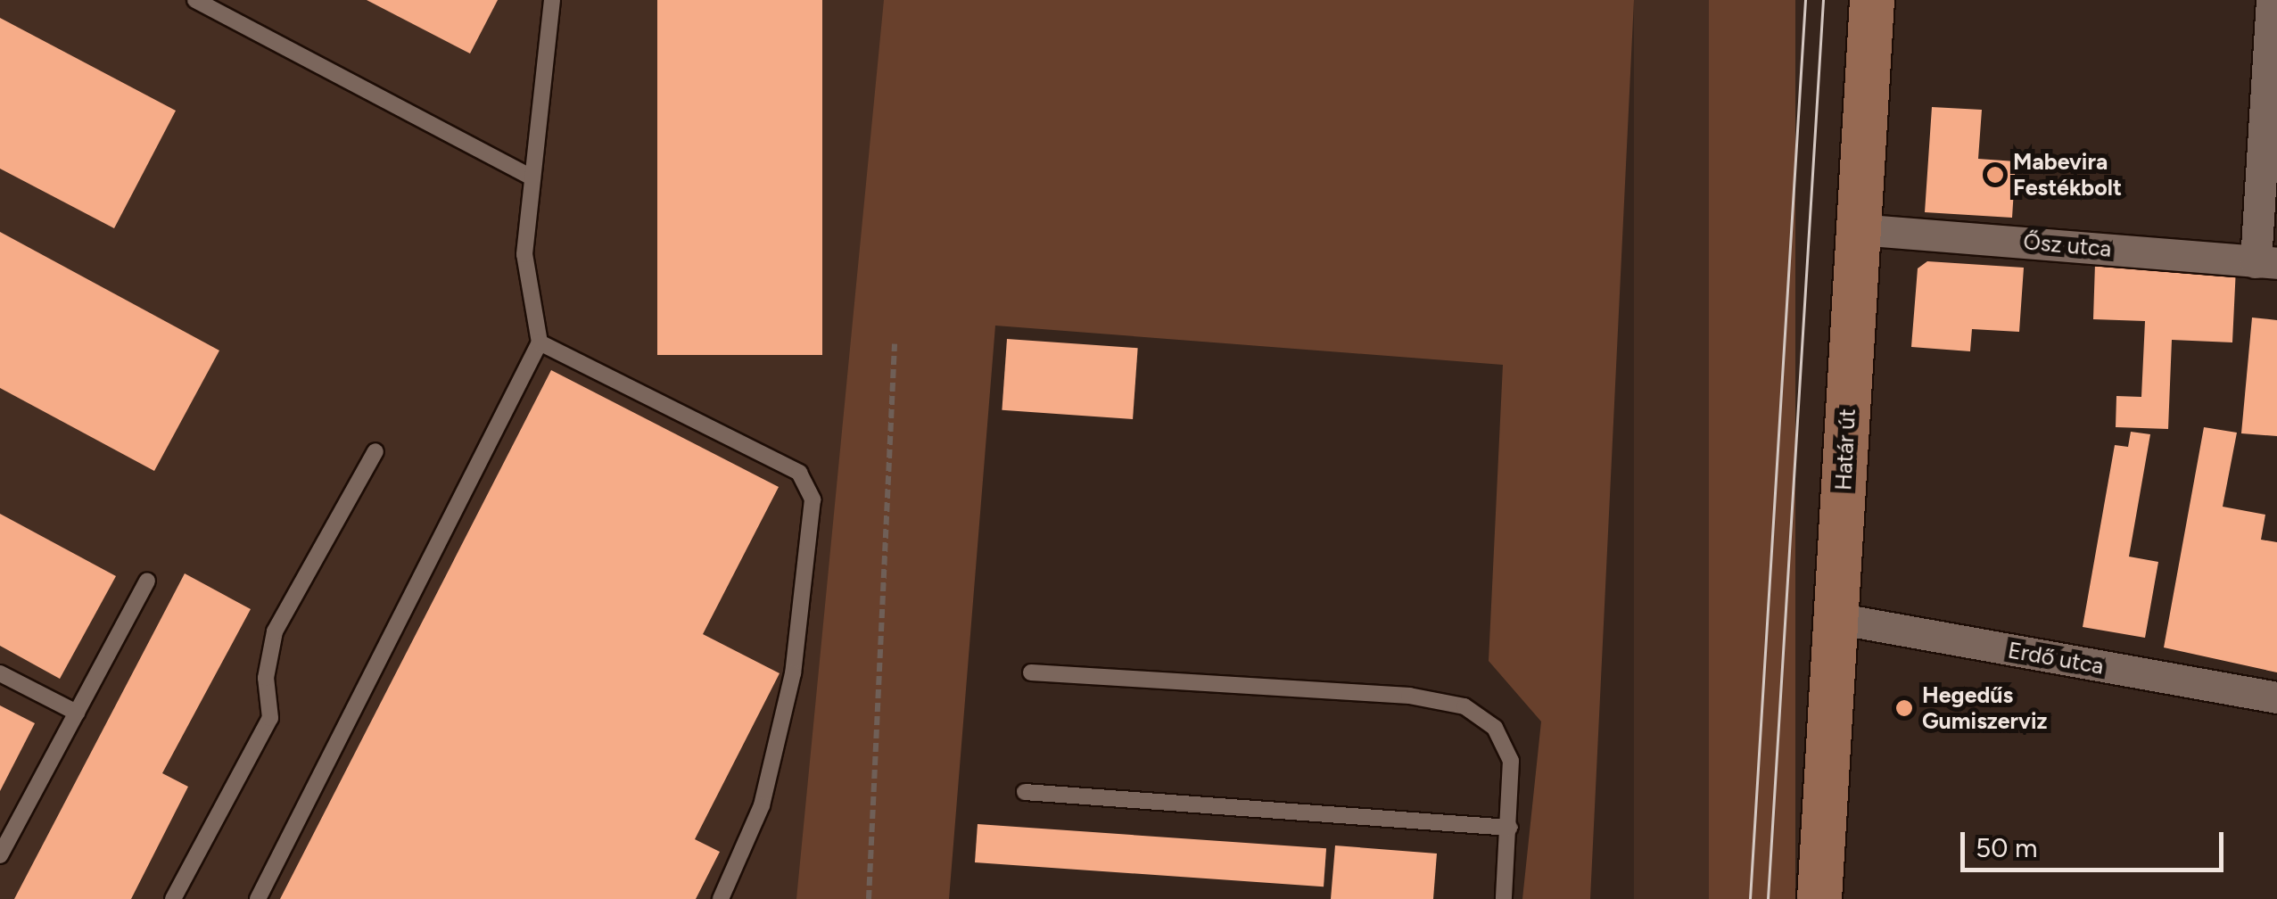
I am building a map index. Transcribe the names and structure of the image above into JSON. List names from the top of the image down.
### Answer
{
  "streets": {
    "main road": ["Határ út"],
    "street": ["Ősz utca", "Erdő utca"]
  },
  "crossings": [
    ["Ősz utca", "Határ út"],
    ["Határ út", "Erdő utca"]
  ],
  "places": ["Mabevira Festékbolt", "Hegedűs Gumiszerviz"],
  "scale_bar": "50 m"
}
